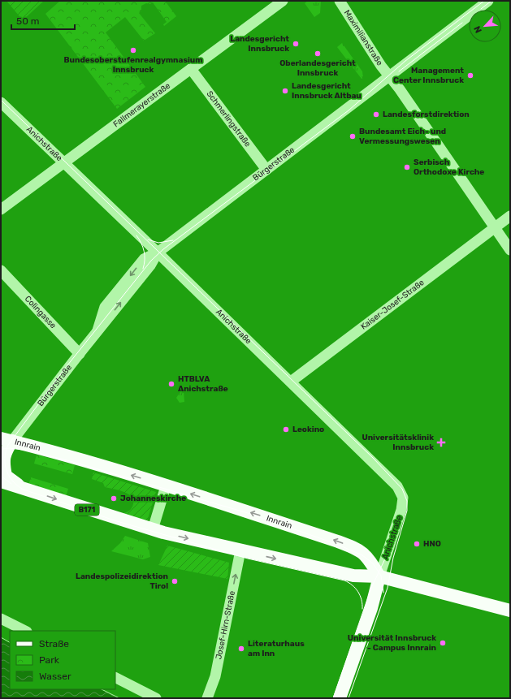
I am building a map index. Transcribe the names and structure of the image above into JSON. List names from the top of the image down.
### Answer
{
  "streets": {
    "main road": ["Innrain", "B171"],
    "street": [
      "Maximilianstraße",
      "Fallmerayerstraße",
      "Schmerlingstraße",
      "Anichstraße",
      "Bürgerstraße",
      "Kaiser-Josef-Straße",
      "Colingasse",
      "Josef-Hirn-Straße"
    ]
  },
  "crossings": [
    ["Maximilianstraße", "Bürgerstraße"],
    ["Maximilianstraße", "Kaiser-Josef-Straße"],
    ["Fallmerayerstraße", "Schmerlingstraße"],
    ["Fallmerayerstraße", "Anichstraße"],
    ["Schmerlingstraße", "Bürgerstraße"],
    ["Anichstraße", "Bürgerstraße"],
    ["Anichstraße", "Kaiser-Josef-Straße"],
    ["Anichstraße", "Innrain"],
    ["Anichstraße", "B171"],
    ["Bürgerstraße", "Colingasse"],
    ["Bürgerstraße", "Innrain"],
    ["Innrain", "B171"],
    ["B171", "Josef-Hirn-Straße"]
  ],
  "one_way": ["Josef-Hirn-Straße"],
  "places": {
    "other": [
      "Landesgericht Innsbruck",
      "Bundesoberstufenrealgymnasium Innsbruck",
      "Oberlandesgericht Innsbruck",
      "Management Center Innsbruck",
      "Landesgericht Innsbruck Altbau",
      "Landesforstdirektion",
      "Bundesamt Eich- und Vermessungswesen",
      "Serbisch Orthodoxe Kirche",
      "HTBLVA Anichstraße",
      "Leokino",
      "Johanneskirche",
      "HNO",
      "Landespolizeidirektion Tirol",
      "Universität Innsbruck - Campus Innrain",
      "Literaturhaus am Inn"
    ],
    "health": ["Universitätsklinik Innsbruck"]
  },
  "legend": ["Straße", "Park", "Wasser"],
  "scale_bar": "50 m",
  "north": "bottom left"
}
